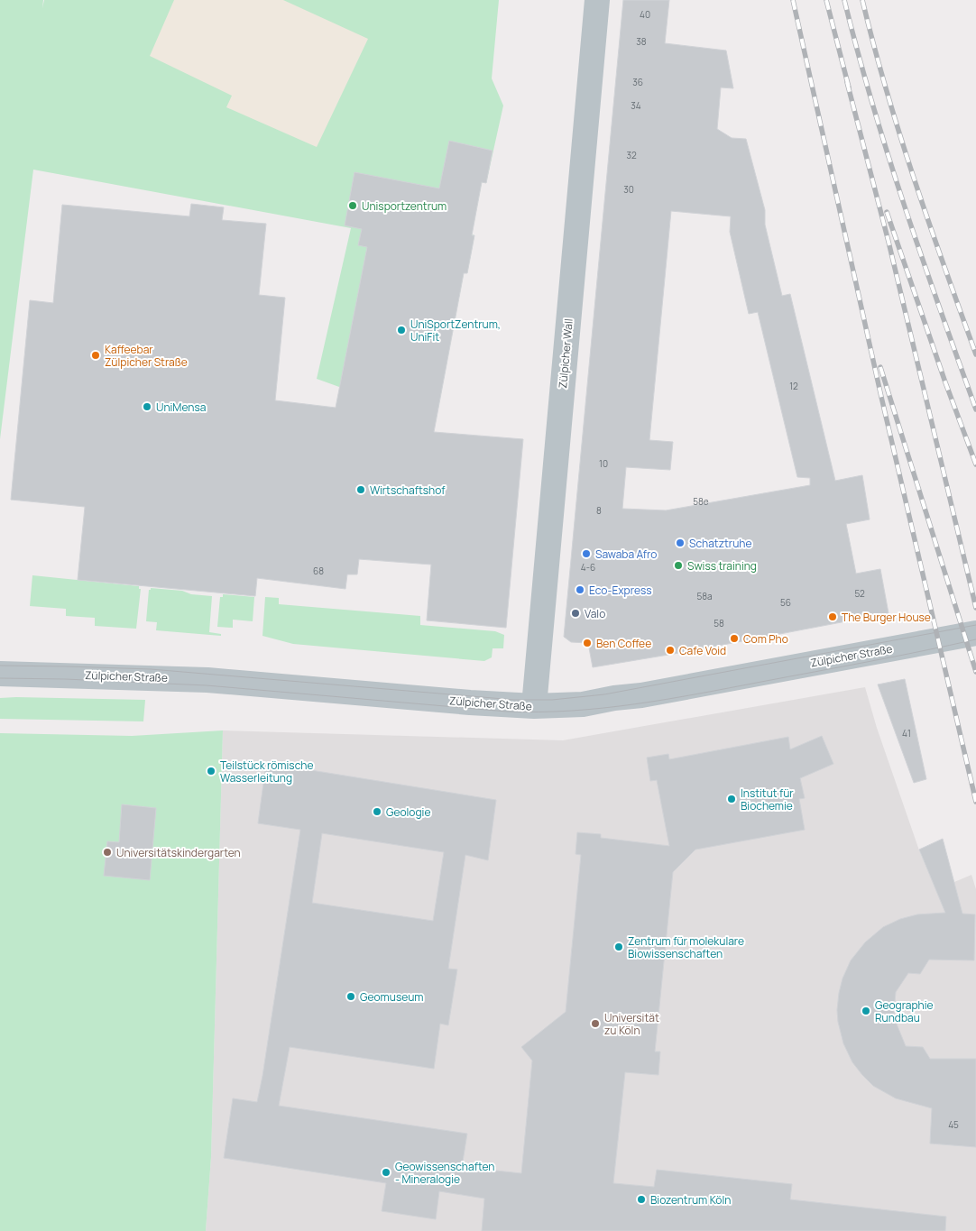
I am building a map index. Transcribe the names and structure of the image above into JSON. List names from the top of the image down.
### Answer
{
  "streets": {
    "street": ["Zülpicher Wall", "Zülpicher Straße"]
  },
  "crossings": [
    ["Zülpicher Wall", "Zülpicher Straße"]
  ],
  "places": [
    "Unisportzentrum",
    "UniSportZentrum, UniFit",
    "Kaffeebar Zülpicher Straße",
    "UniMensa",
    "Wirtschaftshof",
    "Schatztruhe",
    "Sawaba Afro",
    "Swiss training",
    "Eco-Express",
    "Valo",
    "The Burger House",
    "Com Pho",
    "Ben Coffee",
    "Cafe Void",
    "Teilstück römische Wasserleitung",
    "Institut für Biochemie",
    "Geologie",
    "Universitätskindergarten",
    "Zentrum für molekulare Biowissenschaften",
    "Geomuseum",
    "Geographie Rundbau",
    "Universität zu Köln",
    "Geowissenschaften - Mineralogie",
    "Biozentrum Köln"
  ],
  "house_numbers": [
    "40",
    "38",
    "36",
    "34",
    "32",
    "30",
    "12",
    "10",
    "58e",
    "8",
    "4-6",
    "68",
    "52",
    "58a",
    "56",
    "58",
    "41",
    "45"
  ]
}
